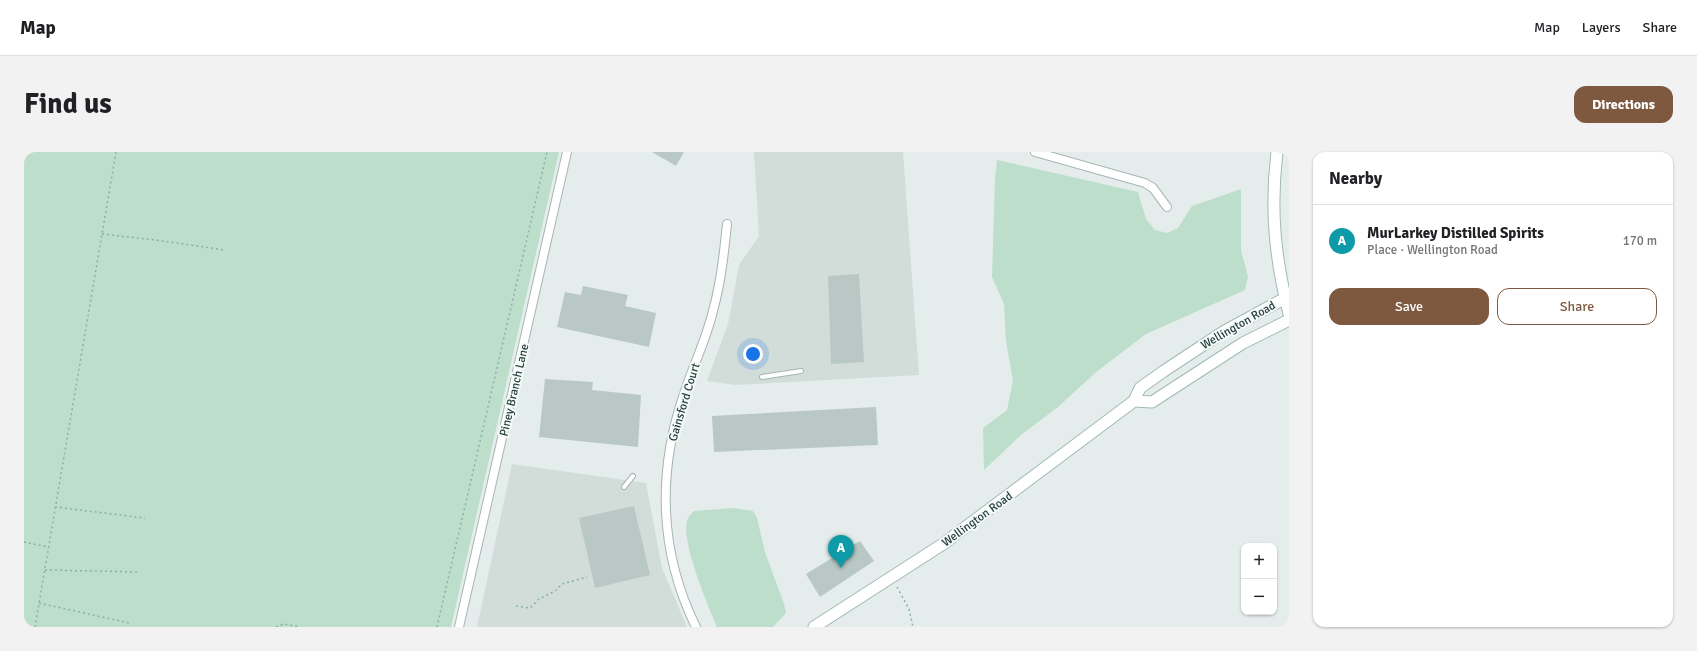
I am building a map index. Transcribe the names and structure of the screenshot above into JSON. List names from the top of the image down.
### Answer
{
  "streets": {
    "main road": ["Wellington Road"],
    "street": ["Piney Branch Lane", "Gainsford Court"]
  },
  "page": {
    "header": "Map",
    "nav": ["Map", "Layers", "Share"],
    "buttons": [
      "Directions",
      ["Save", "Share"]
    ],
    "title": "Find us",
    "heading": "Nearby",
    "list": [
      {
        "mark": "A",
        "name": "MurLarkey Distilled Spirits",
        "note": "Place · Wellington Road",
        "value": "170 m"
      }
    ],
    "pins": "A",
    "map_buttons": ["+", "−"]
  }
}
